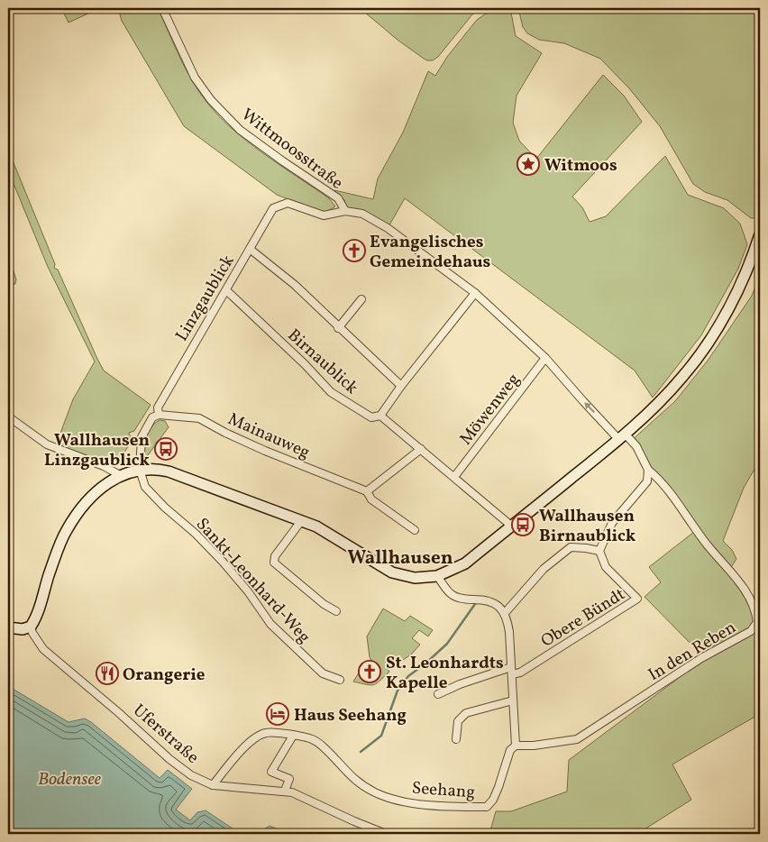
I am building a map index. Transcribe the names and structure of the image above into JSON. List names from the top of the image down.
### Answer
{
  "streets": {
    "street": [
      "Wittmoosstraße",
      "Linzgaublick",
      "Birnaublick",
      "Möwenweg",
      "Mainauweg",
      "Sankt-Leonhard-Weg",
      "Obere Bündt",
      "In den Reben",
      "Uferstraße",
      "Seehang"
    ]
  },
  "crossings": [
    ["Wittmoosstraße", "Linzgaublick"],
    ["Wittmoosstraße", "Möwenweg"],
    ["Wittmoosstraße", "In den Reben"],
    ["Linzgaublick", "Birnaublick"],
    ["Linzgaublick", "Mainauweg"],
    ["Linzgaublick", "Sankt-Leonhard-Weg"],
    ["Birnaublick", "Möwenweg"],
    ["In den Reben", "Seehang"],
    ["Uferstraße", "Seehang"]
  ],
  "districts": ["Wallhausen"],
  "water": ["Bodensee"],
  "places": {
    "place": ["Witmoos"],
    "church": ["Evangelisches Gemeindehaus", "St. Leonhardts Kapelle"],
    "bus stop": ["Wallhausen Linzgaublick", "Wallhausen Birnaublick"],
    "restaurant": ["Orangerie"],
    "hotel": ["Haus Seehang"]
  }
}
